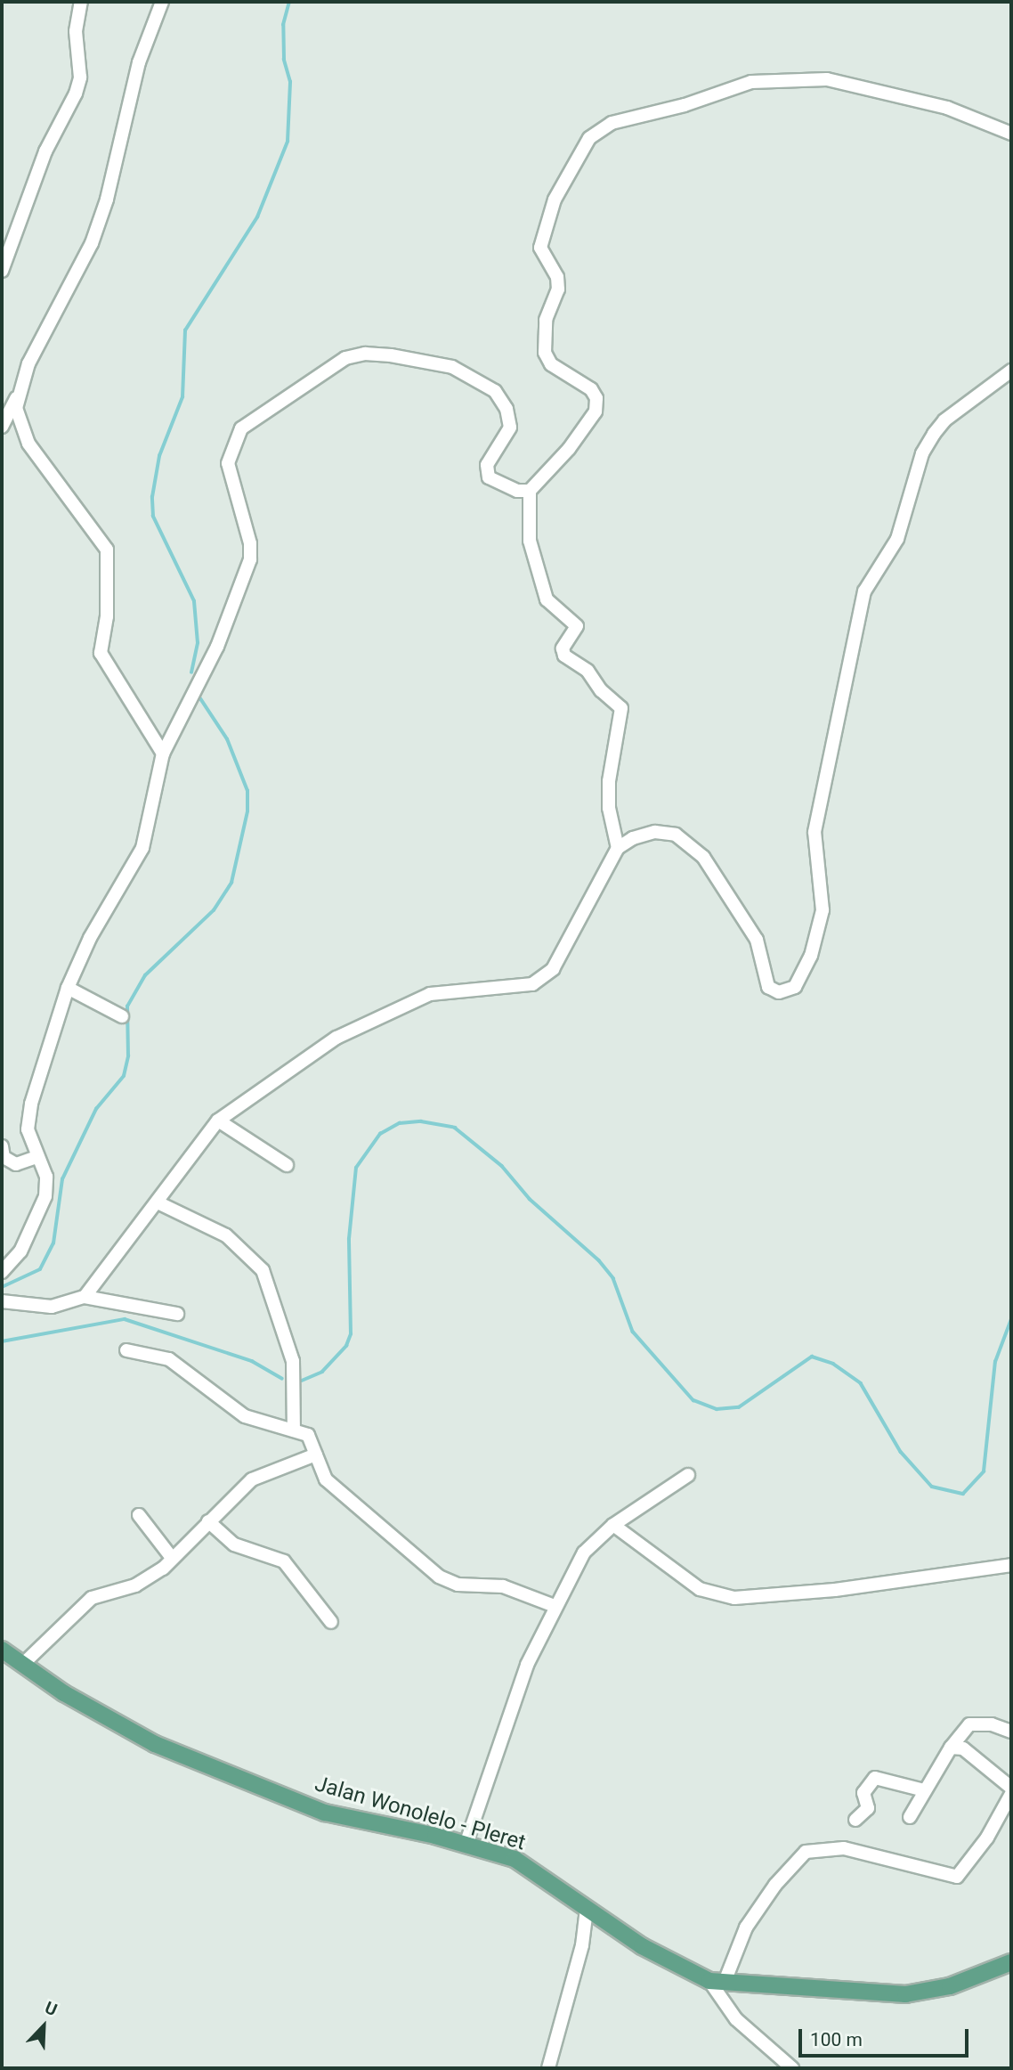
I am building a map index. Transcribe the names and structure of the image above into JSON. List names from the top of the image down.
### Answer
{
  "streets": {
    "main road": ["Jalan Wonolelo - Pleret"]
  },
  "scale_bar": "100 m",
  "north": "top right"
}
